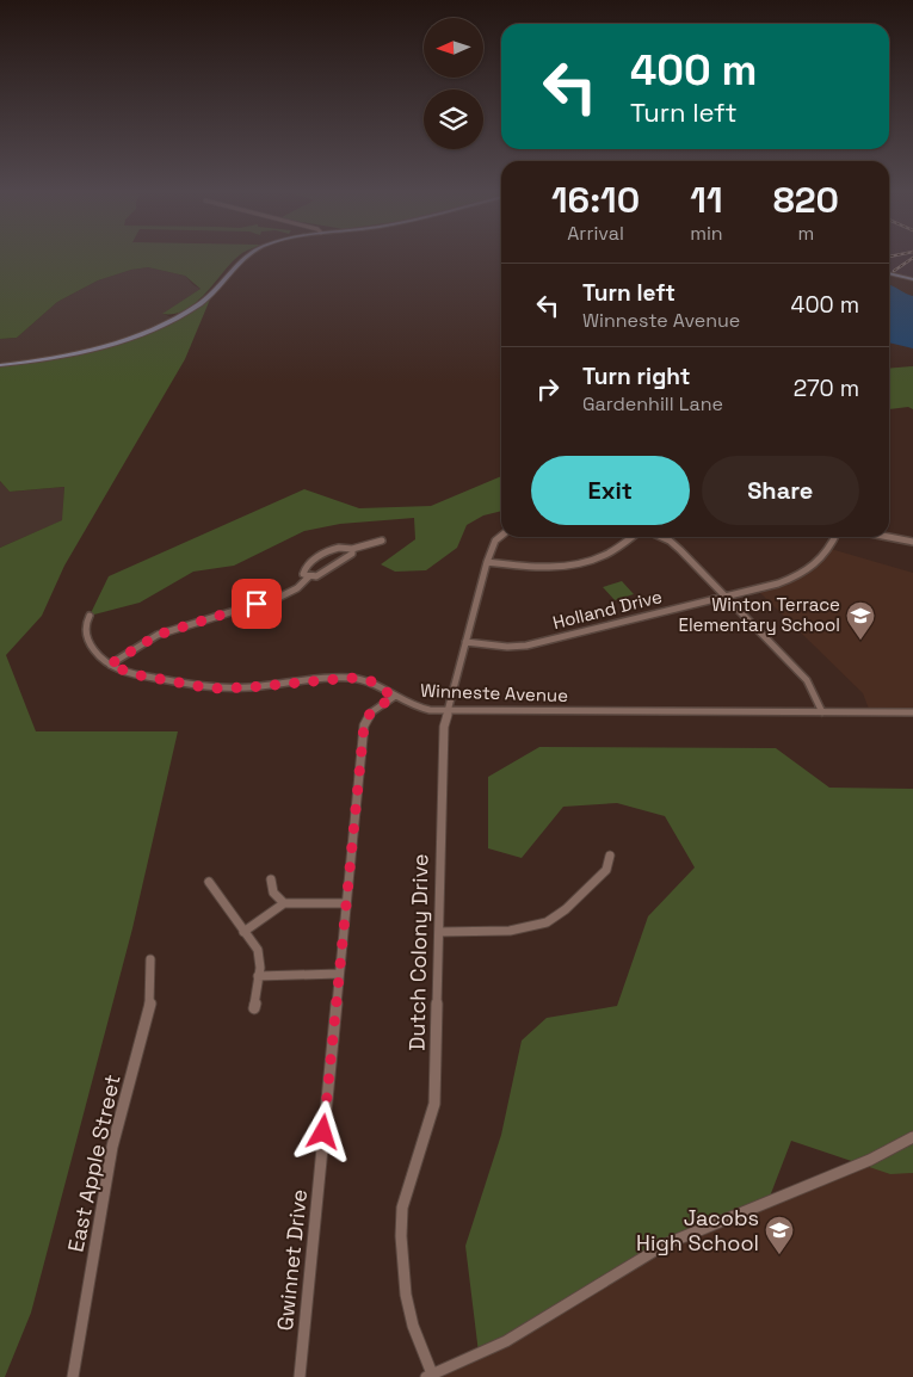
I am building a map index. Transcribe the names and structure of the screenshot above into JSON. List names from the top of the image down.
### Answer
{
  "streets": {
    "street": [
      "Holland Drive",
      "Winneste Avenue",
      "Dutch Colony Drive",
      "East Apple Street",
      "Gwinnet Drive"
    ]
  },
  "crossings": [
    ["Holland Drive", "Dutch Colony Drive"],
    ["Winneste Avenue", "Dutch Colony Drive"],
    ["Winneste Avenue", "Gwinnet Drive"]
  ],
  "places": {
    "school or university": ["Winton Terrace Elementary School", "Jacobs High School"]
  },
  "north": "left",
  "page": {
    "turn": ["400 m", "Turn left"],
    "eta": [
      "16:10",
      "Arrival",
      "11",
      "min",
      "820",
      "m"
    ],
    "list": [
      {
        "name": "Turn left",
        "note": "Winneste Avenue",
        "value": "400 m"
      },
      {
        "name": "Turn right",
        "note": "Gardenhill Lane",
        "value": "270 m"
      }
    ],
    "buttons": ["Exit", "Share"]
  }
}
